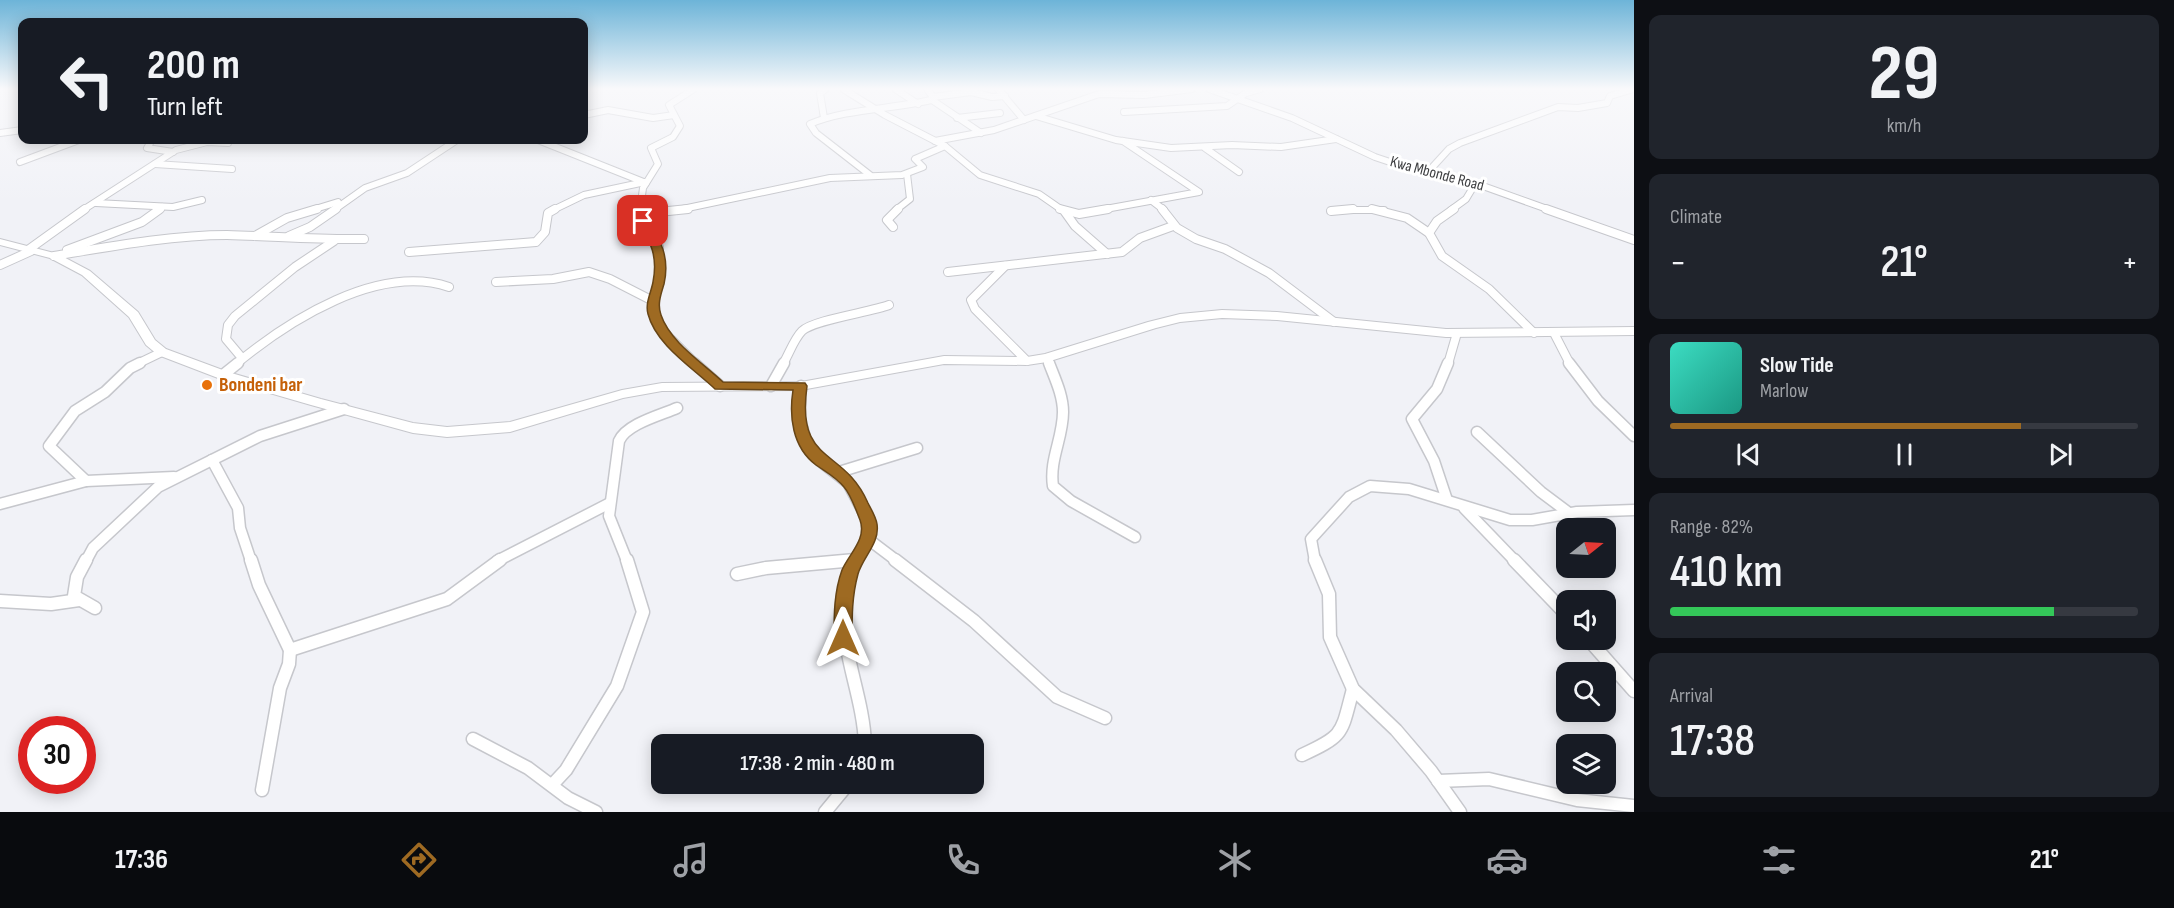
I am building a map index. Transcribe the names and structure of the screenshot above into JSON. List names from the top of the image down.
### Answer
{
  "streets": {
    "street": ["Kwa Mbonde Road"]
  },
  "places": ["Bondeni bar"],
  "north": "right",
  "page": {
    "tile": [
      ["29", "km/h"],
      "Climate",
      ["Range · 82%", "410 km"],
      ["Arrival", "17:38"]
    ],
    "turn": ["200 m", "Turn left"],
    "heat": ["−", "21°", "+"],
    "song": ["Slow Tide", "Marlow"],
    "limit": "30",
    "trip": "17:38 · 2 min · 480 m",
    "tabs": ["17:36", "21°"]
  }
}
